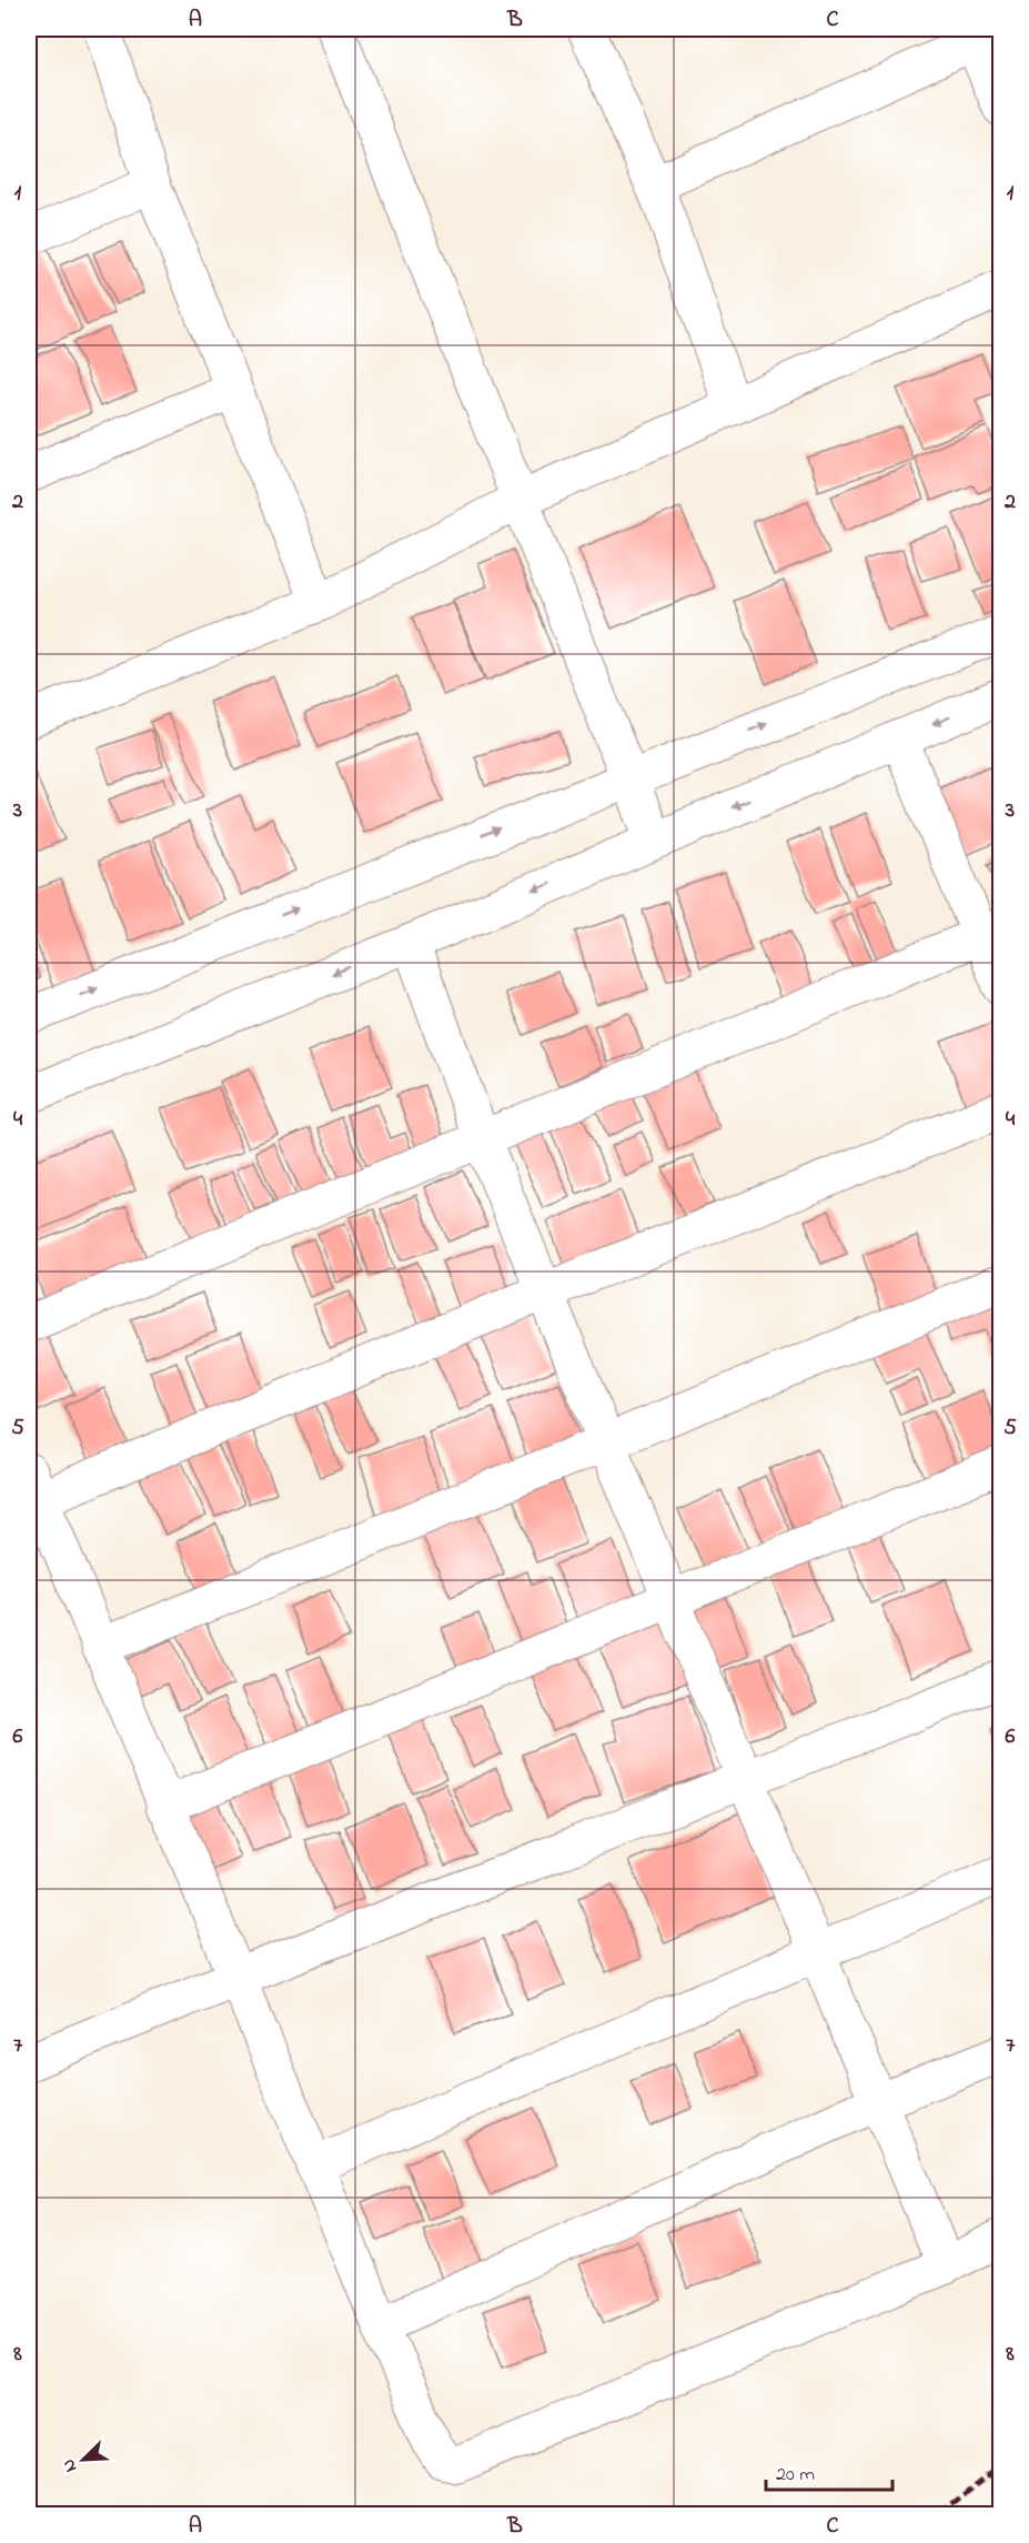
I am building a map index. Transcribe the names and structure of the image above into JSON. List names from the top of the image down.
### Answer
{
  "scale_bar": "20 m",
  "north": "bottom left",
  "grid": {
    "columns": ["A", "B", "C"],
    "rows": [
      "1",
      "2",
      "3",
      "4",
      "5",
      "6",
      "7",
      "8"
    ]
  }
}
